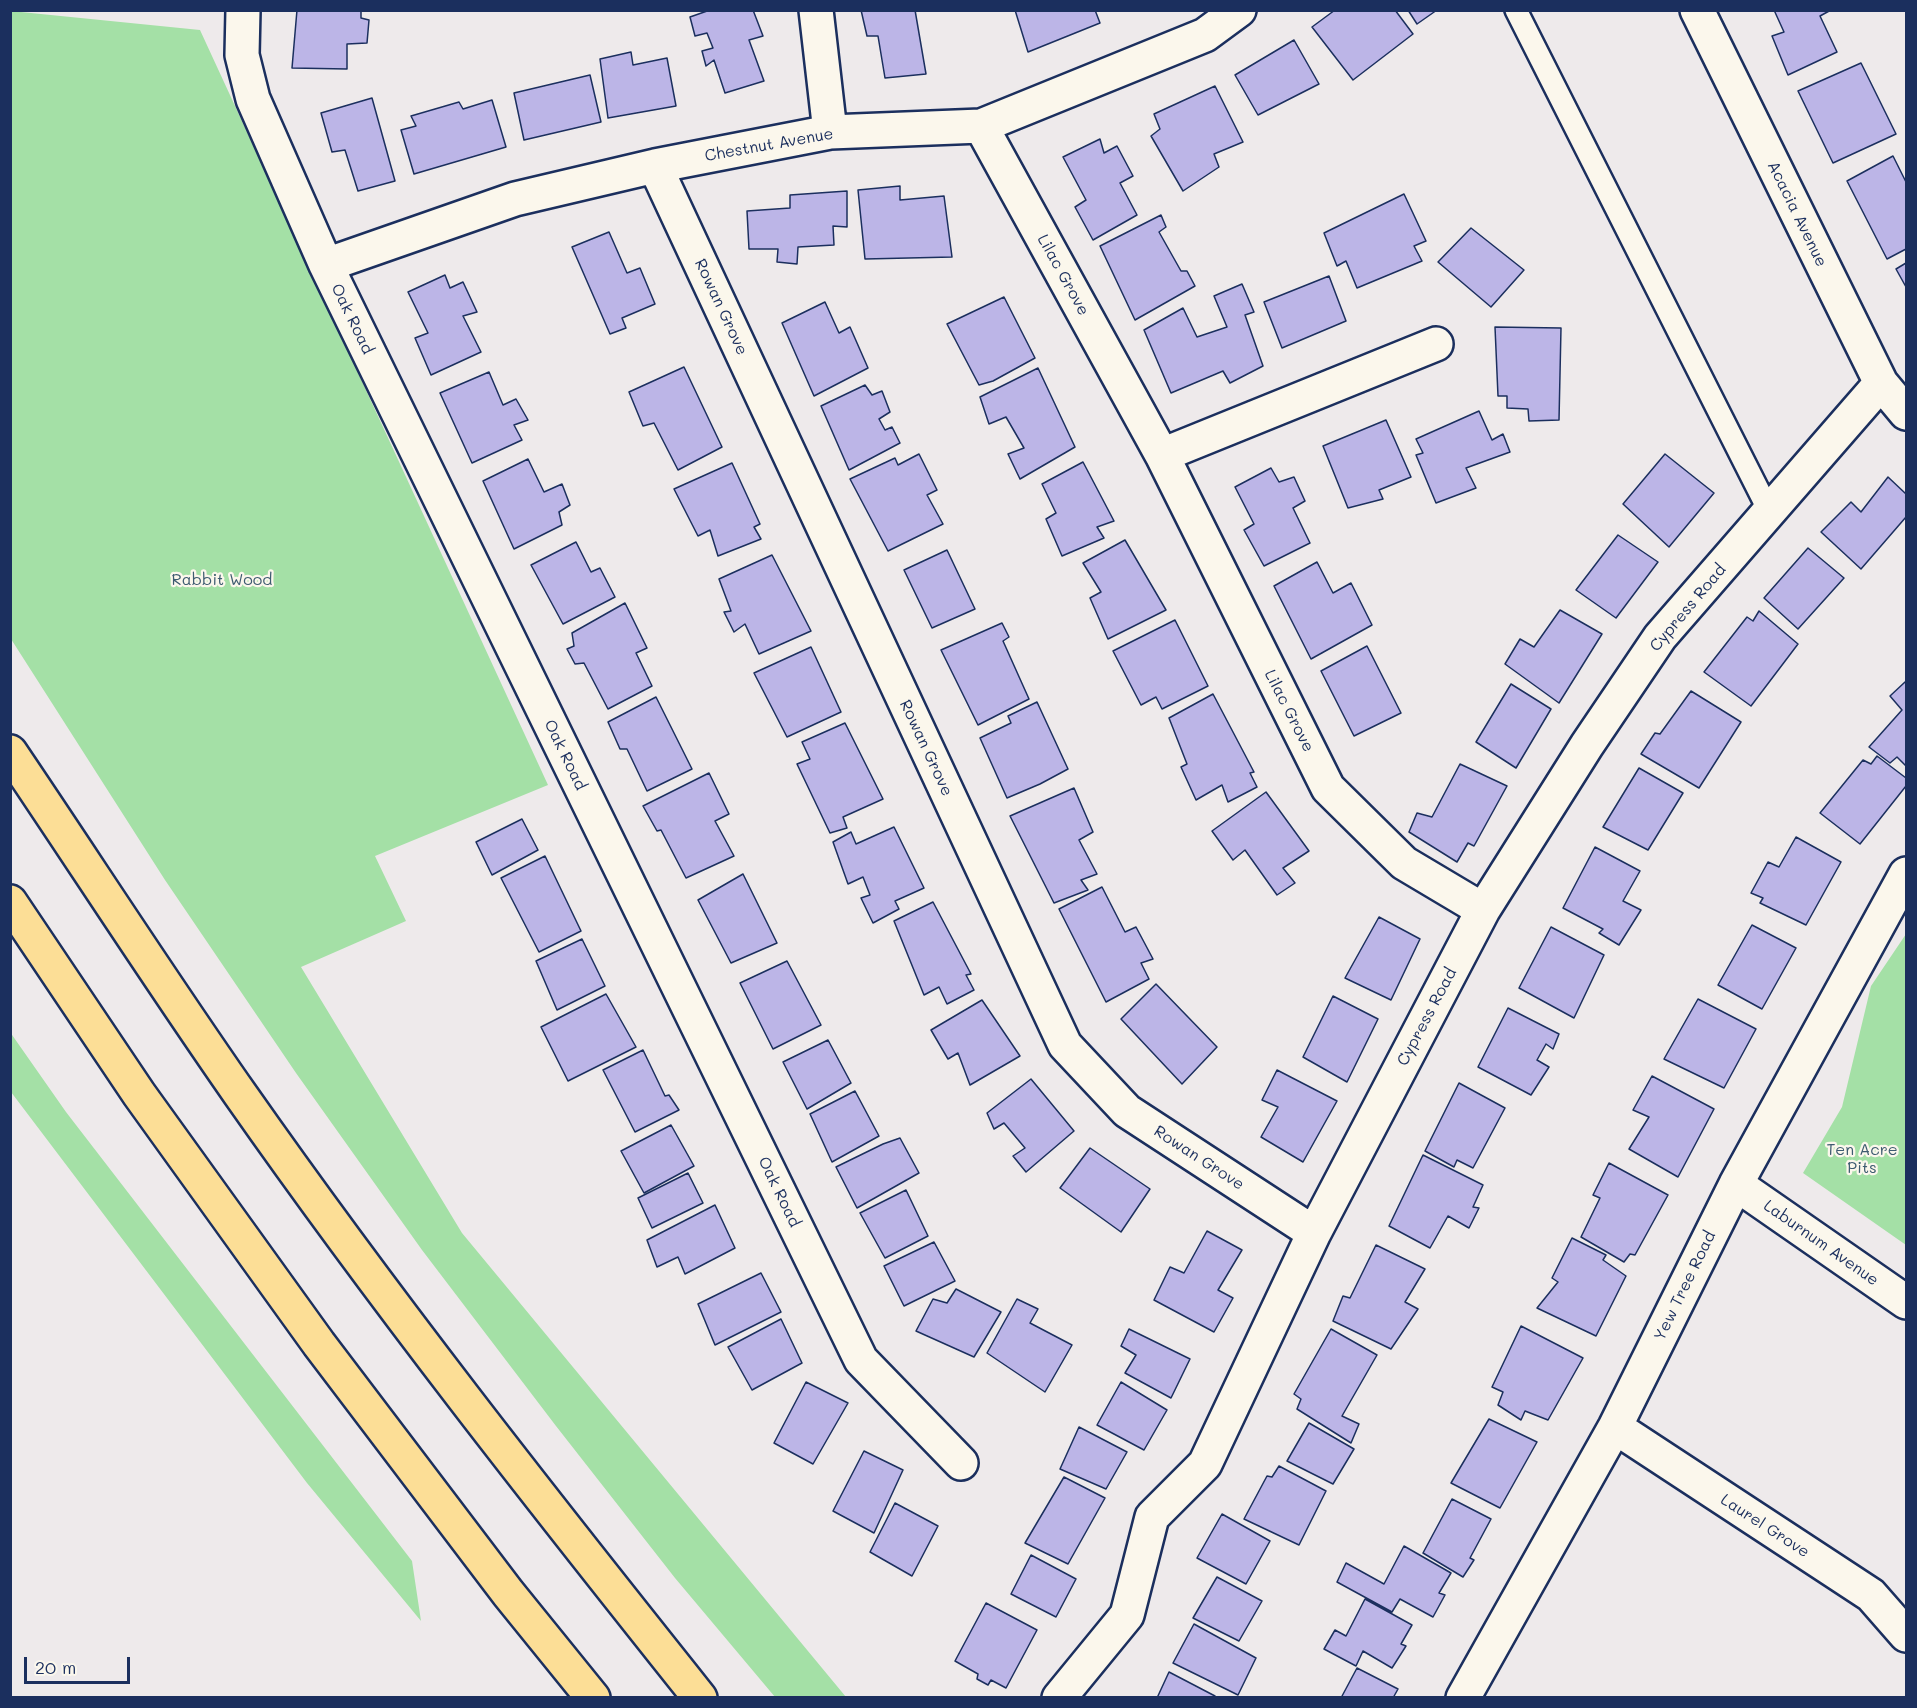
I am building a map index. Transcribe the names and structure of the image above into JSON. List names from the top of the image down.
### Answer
{
  "streets": {
    "street": [
      "Chestnut Avenue",
      "Acacia Avenue",
      "Lilac Grove",
      "Rowan Grove",
      "Oak Road",
      "Cypress Road",
      "Laburnum Avenue",
      "Yew Tree Road",
      "Laurel Grove"
    ]
  },
  "crossings": [
    ["Chestnut Avenue", "Lilac Grove"],
    ["Chestnut Avenue", "Rowan Grove"],
    ["Chestnut Avenue", "Oak Road"],
    ["Acacia Avenue", "Cypress Road"],
    ["Lilac Grove", "Cypress Road"],
    ["Rowan Grove", "Cypress Road"],
    ["Laburnum Avenue", "Yew Tree Road"],
    ["Yew Tree Road", "Laurel Grove"]
  ],
  "parks": ["Rabbit Wood", "Ten Acre Pits"],
  "scale_bar": "20 m"
}
